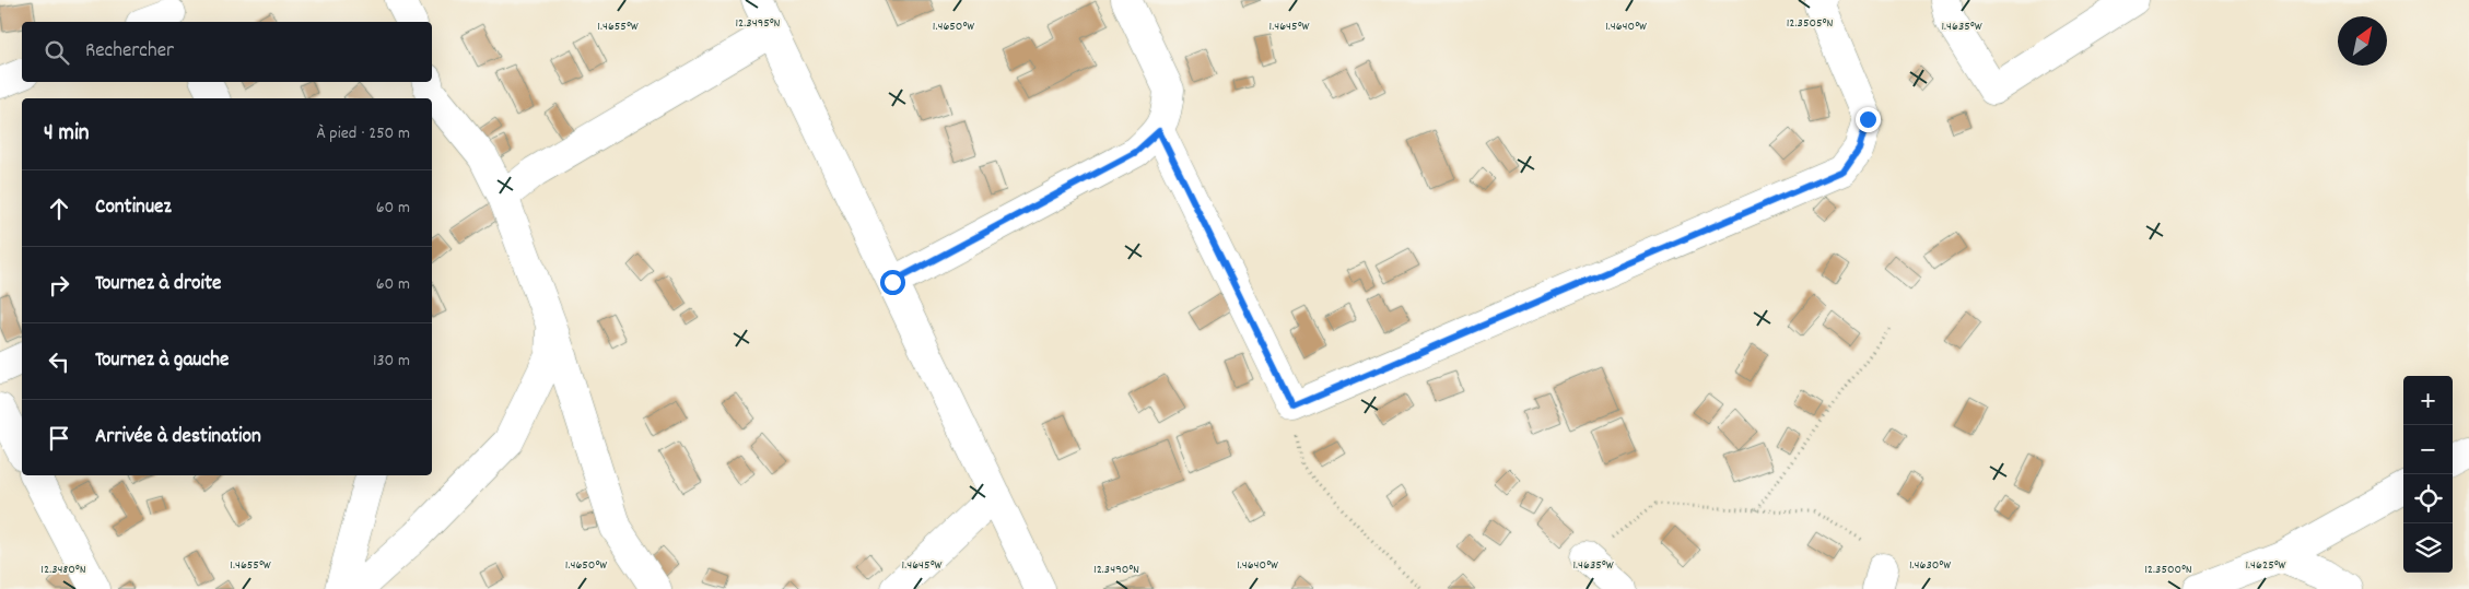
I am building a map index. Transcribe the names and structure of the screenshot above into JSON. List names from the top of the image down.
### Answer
{
  "north": "top right",
  "page": {
    "search": "Rechercher",
    "heading": ["4 min", "À pied · 250 m"],
    "list": [
      ["Continuez", "60 m"],
      ["Tournez à droite", "60 m"],
      ["Tournez à gauche", "130 m"],
      "Arrivée à destination"
    ],
    "map_buttons": ["+", "−"]
  },
  "coordinates": [
    "12.3495°N",
    "12.3505°N",
    "1.4655°W",
    "1.4650°W",
    "1.4645°W",
    "1.4640°W",
    "1.4635°W",
    "1.4630°W",
    "1.4625°W",
    "12.3480°N",
    "12.3490°N",
    "12.3500°N"
  ]
}
